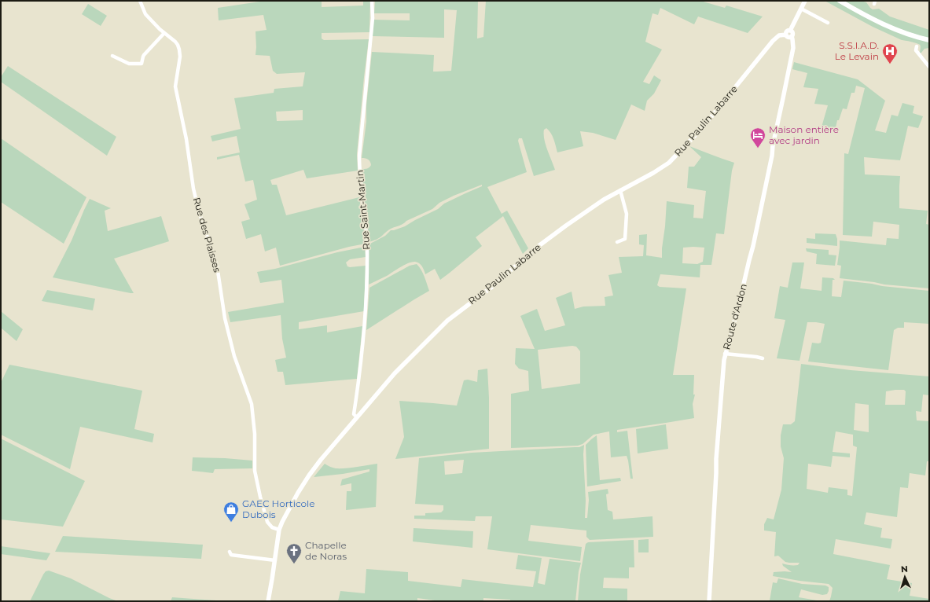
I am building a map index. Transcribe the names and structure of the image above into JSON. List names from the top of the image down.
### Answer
{
  "streets": {
    "street": [
      "Rue Paulin Labarre",
      "Rue Saint-Martin",
      "Rue des Plaisses",
      "Route d'Ardon"
    ]
  },
  "crossings": [
    ["Rue Paulin Labarre", "Rue Saint-Martin"],
    ["Rue Paulin Labarre", "Rue des Plaisses"],
    ["Rue Paulin Labarre", "Route d'Ardon"]
  ],
  "places": {
    "hospital": ["S.S.I.A.D. Le Levain"],
    "hotel": ["Maison entière avec jardin"],
    "shop": ["GAEC Horticole Dubois"],
    "church": ["Chapelle de Noras"]
  },
  "north": "top"
}
